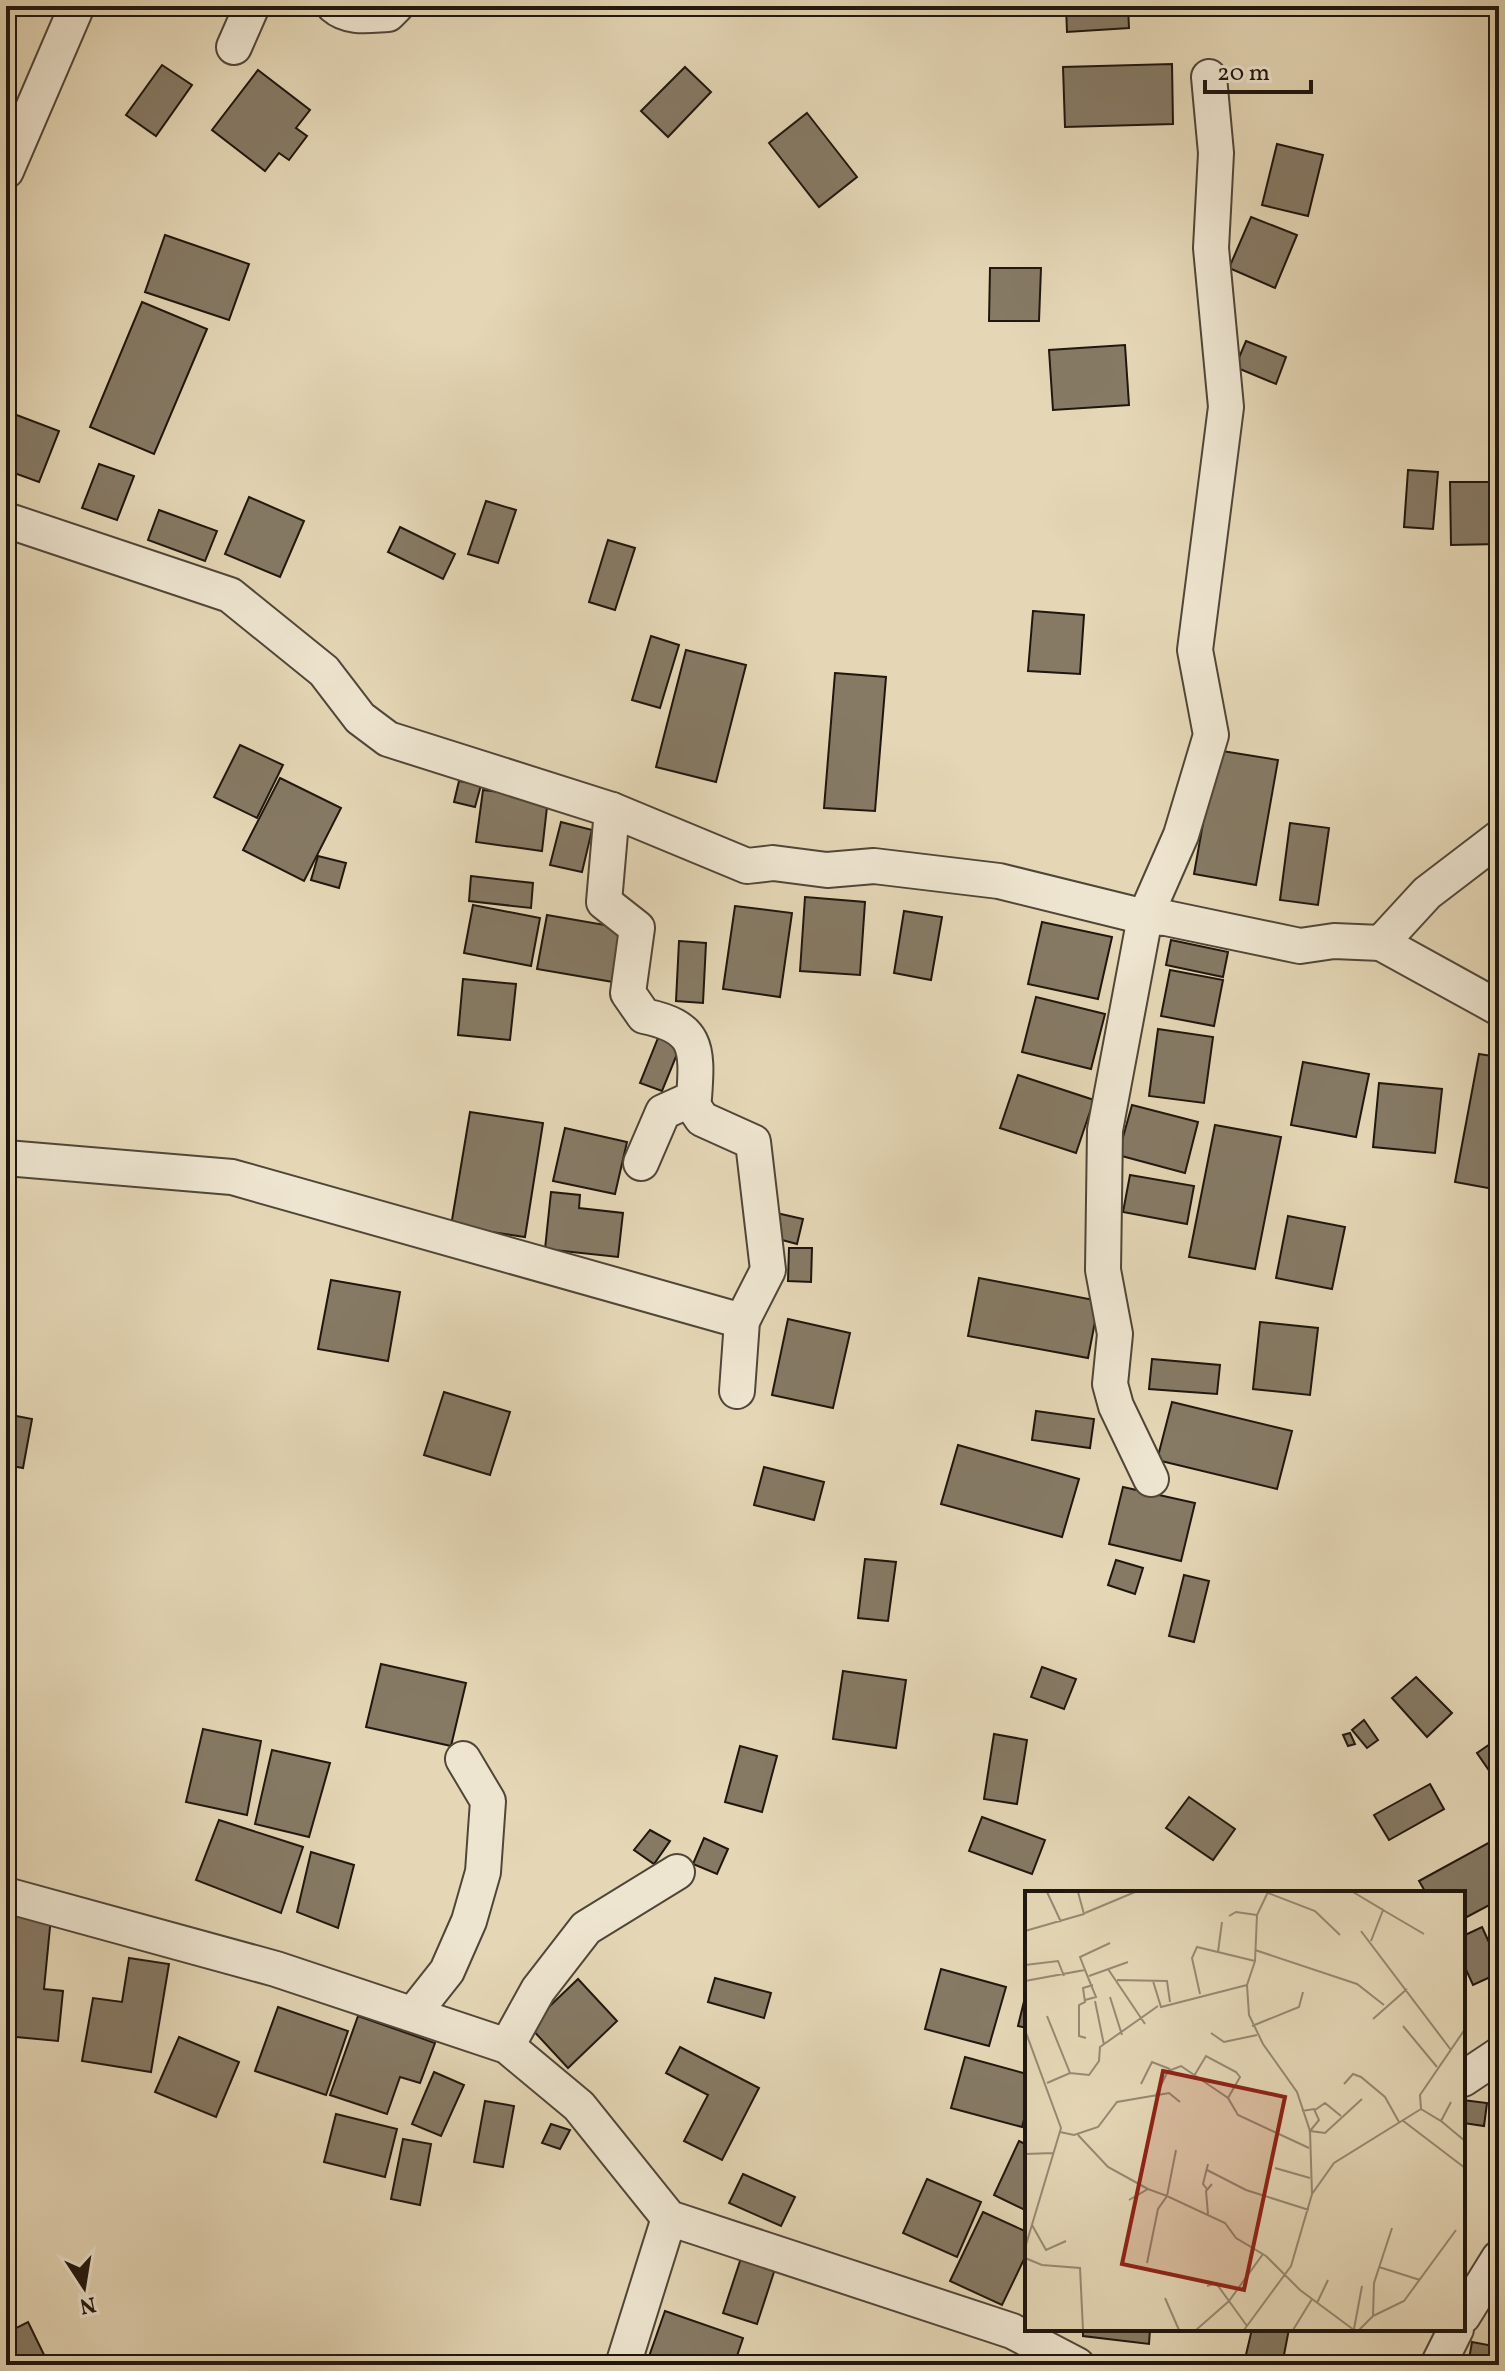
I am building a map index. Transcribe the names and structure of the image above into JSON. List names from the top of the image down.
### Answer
{
  "scale_bar": "20 m",
  "north": "bottom"
}
